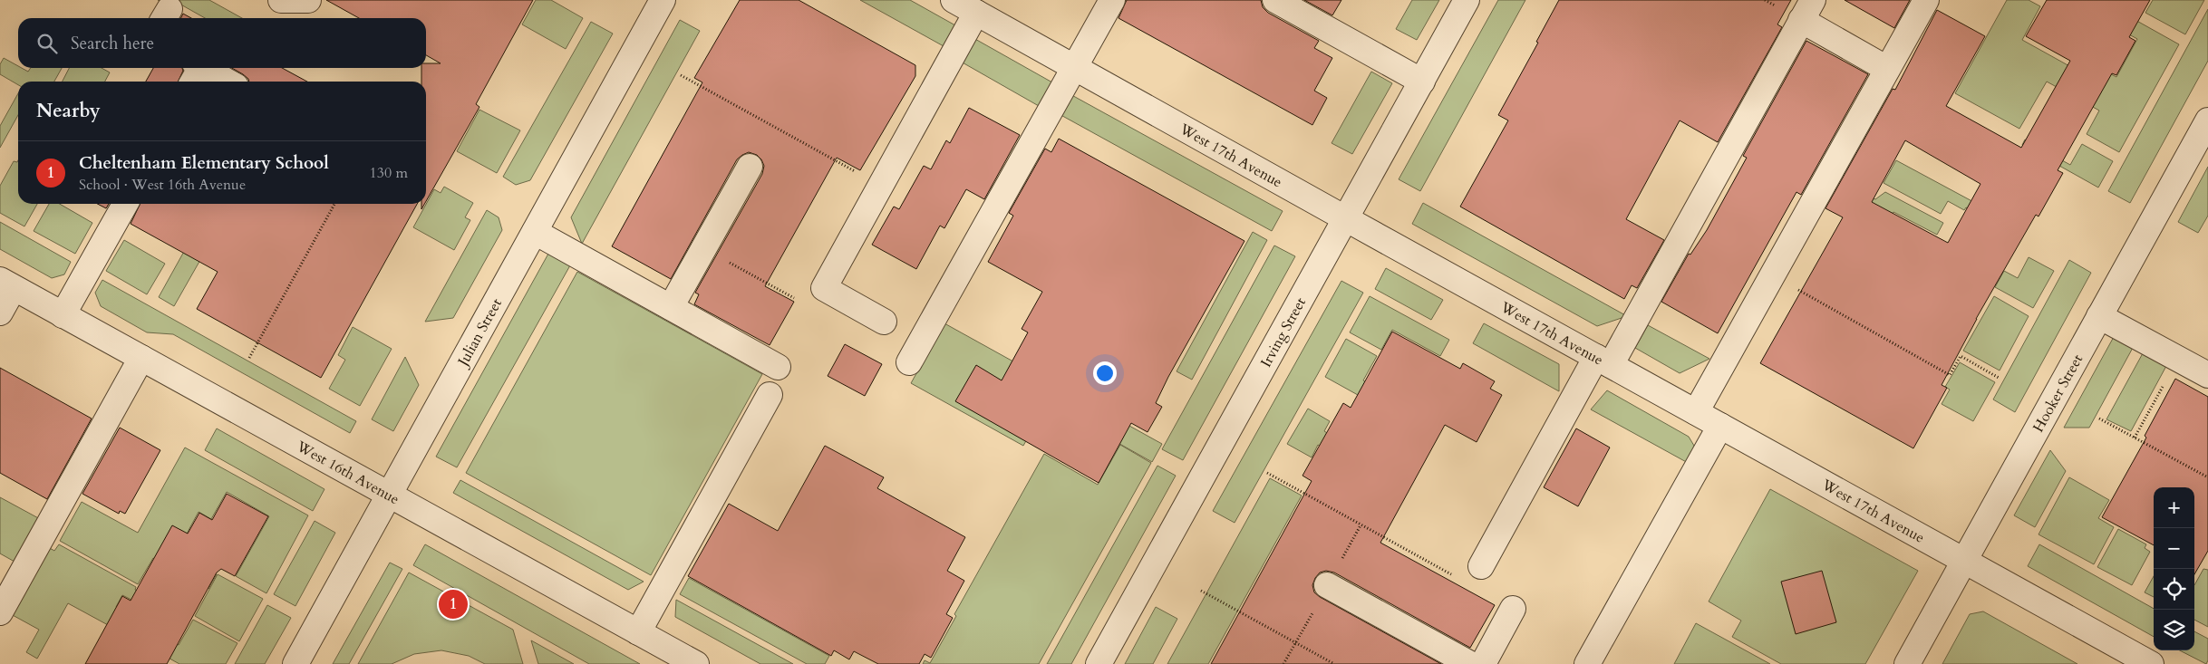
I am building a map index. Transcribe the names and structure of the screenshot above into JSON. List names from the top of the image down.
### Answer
{
  "streets": {
    "street": [
      "West 17th Avenue",
      "Julian Street",
      "Irving Street",
      "Hooker Street",
      "West 16th Avenue"
    ]
  },
  "crossings": [
    ["West 17th Avenue", "Irving Street"],
    ["West 17th Avenue", "Hooker Street"],
    ["Julian Street", "West 16th Avenue"]
  ],
  "page": {
    "search": "Search here",
    "heading": "Nearby",
    "list": [
      {
        "mark": "1",
        "name": "Cheltenham Elementary School",
        "note": "School · West 16th Avenue",
        "value": "130 m"
      }
    ],
    "map_buttons": ["+", "−"],
    "pins": "1"
  }
}
